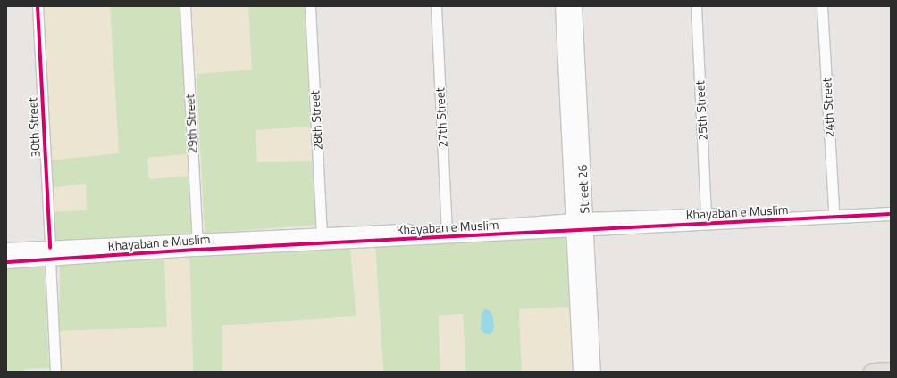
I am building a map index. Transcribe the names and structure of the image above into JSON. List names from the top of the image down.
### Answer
{
  "streets": {
    "main road": ["Street 26"],
    "street": [
      "24th Street",
      "25th Street",
      "27th Street",
      "28th Street",
      "29th Street",
      "30th Street",
      "Khayaban e Muslim"
    ]
  },
  "crossings": [
    ["24th Street", "Khayaban e Muslim"],
    ["25th Street", "Khayaban e Muslim"],
    ["27th Street", "Khayaban e Muslim"],
    ["28th Street", "Khayaban e Muslim"],
    ["29th Street", "Khayaban e Muslim"],
    ["30th Street", "Khayaban e Muslim"],
    ["Street 26", "Khayaban e Muslim"]
  ]
}
